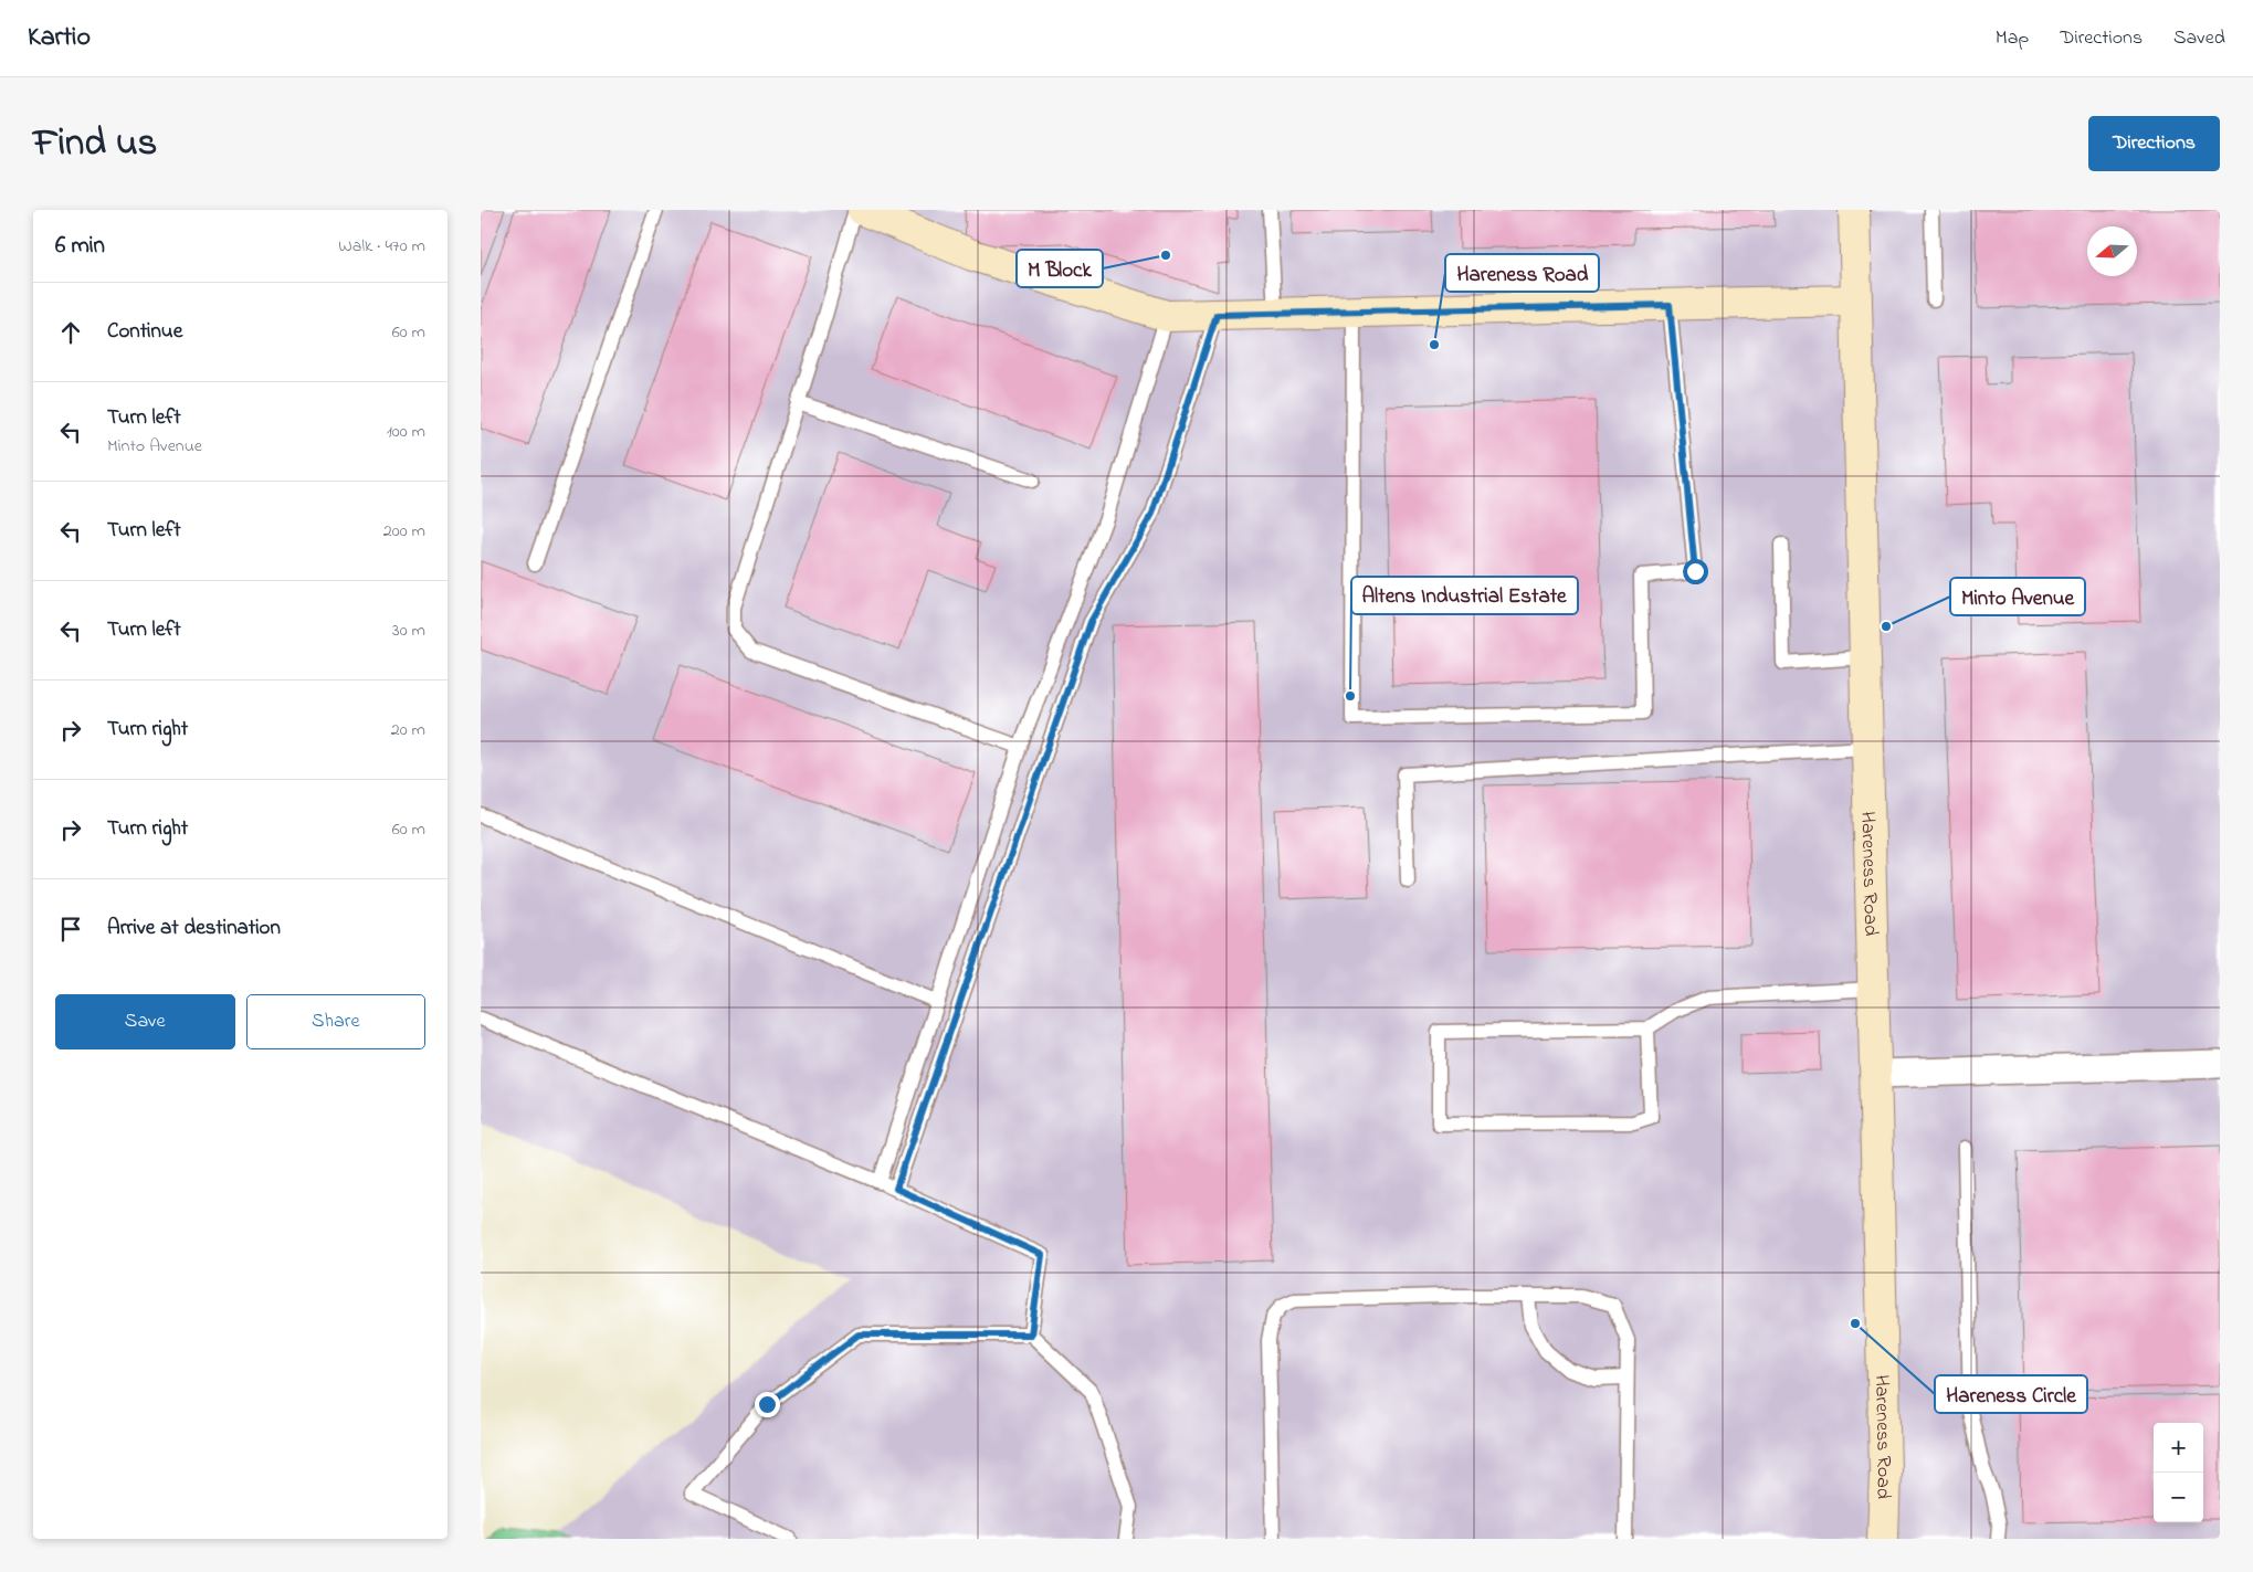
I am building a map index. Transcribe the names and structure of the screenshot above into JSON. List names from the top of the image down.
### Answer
{
  "streets": {
    "main road": ["Hareness Road"]
  },
  "places": [
    "M Block",
    "Hareness Road",
    "Minto Avenue",
    "Altens Industrial Estate",
    "Hareness Circle"
  ],
  "north": "left",
  "page": {
    "header": "Kartio",
    "nav": ["Map", "Directions", "Saved"],
    "title": "Find us",
    "buttons": [
      "Directions",
      ["Save", "Share"]
    ],
    "heading": ["6 min", "Walk · 470 m"],
    "list": [
      ["Continue", "60 m"],
      ["Turn left", "Minto Avenue", "100 m"],
      ["Turn left", "200 m"],
      ["Turn left", "30 m"],
      ["Turn right", "20 m"],
      ["Turn right", "60 m"],
      "Arrive at destination"
    ],
    "map_buttons": ["+", "−"]
  }
}
